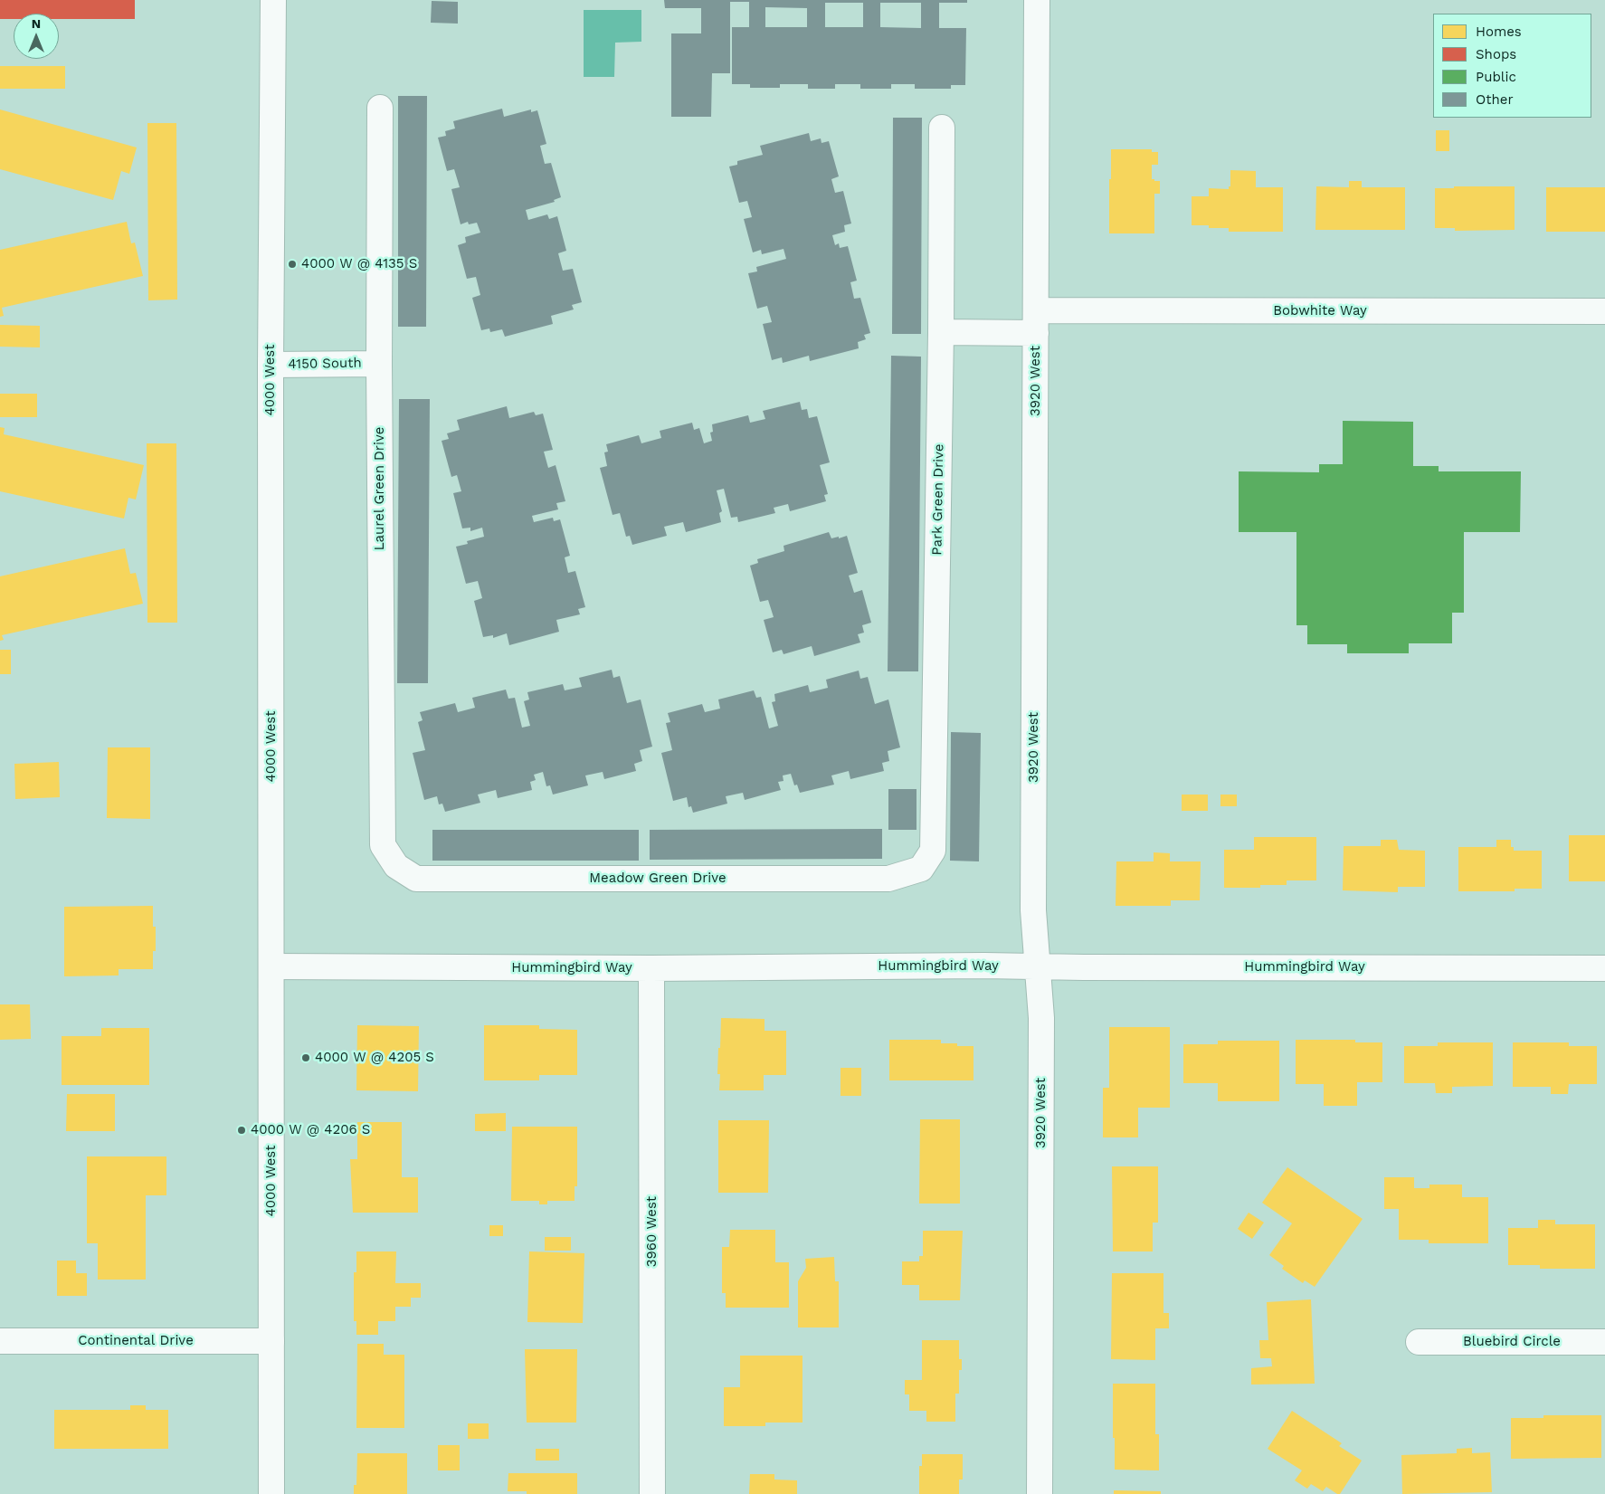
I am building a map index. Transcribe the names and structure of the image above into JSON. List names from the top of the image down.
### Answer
{
  "streets": {
    "street": [
      "Bobwhite Way",
      "4150 South",
      "4000 West",
      "3920 West",
      "Laurel Green Drive",
      "Park Green Drive",
      "Meadow Green Drive",
      "Hummingbird Way",
      "3960 West",
      "Continental Drive",
      "Bluebird Circle"
    ]
  },
  "crossings": [
    ["Bobwhite Way", "3920 West"],
    ["Bobwhite Way", "Park Green Drive"],
    ["4150 South", "4000 West"],
    ["4150 South", "Laurel Green Drive"],
    ["4000 West", "Hummingbird Way"],
    ["4000 West", "Continental Drive"],
    ["3920 West", "Hummingbird Way"],
    ["Laurel Green Drive", "Meadow Green Drive"],
    ["Park Green Drive", "Meadow Green Drive"],
    ["Hummingbird Way", "3960 West"]
  ],
  "places": ["4000 W @ 4135 S", "4000 W @ 4205 S", "4000 W @ 4206 S"],
  "legend": [
    "Homes",
    "Shops",
    "Public",
    "Other"
  ],
  "north": "top"
}
